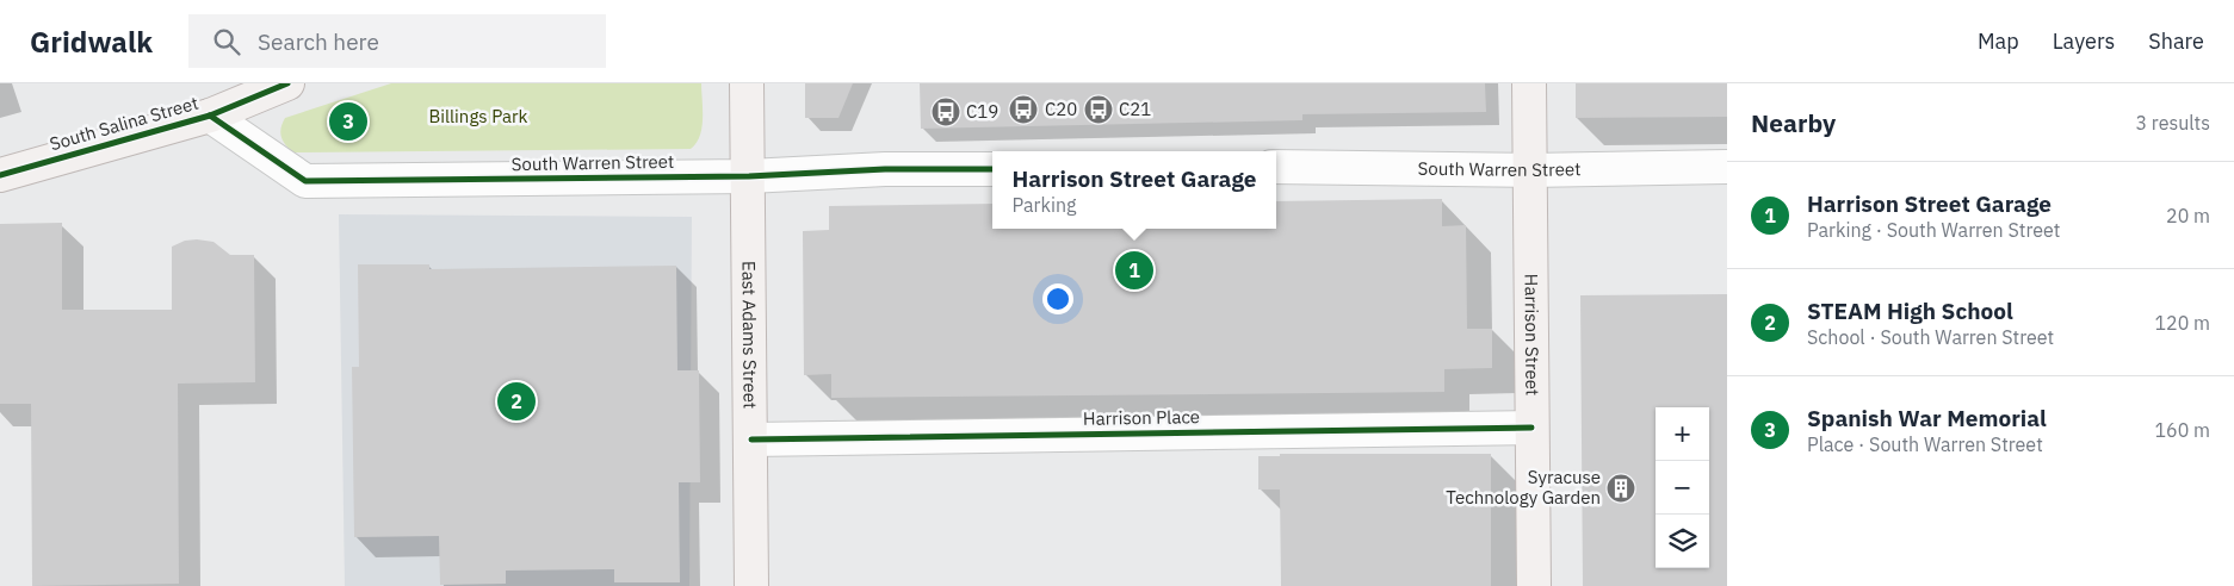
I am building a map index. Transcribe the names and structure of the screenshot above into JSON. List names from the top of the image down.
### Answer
{
  "streets": {
    "main road": ["South Salina Street", "East Adams Street", "Harrison Street"],
    "street": ["South Warren Street", "Harrison Place"]
  },
  "crossings": [
    ["South Salina Street", "South Warren Street"],
    ["South Warren Street", "East Adams Street"],
    ["South Warren Street", "Harrison Street"],
    ["East Adams Street", "Harrison Place"],
    ["Harrison Street", "Harrison Place"]
  ],
  "parks": ["Billings Park"],
  "places": {
    "bus stop": ["C20", "C21", "C19"],
    "building": ["Syracuse Technology Garden"]
  },
  "page": {
    "header": "Gridwalk",
    "search": "Search here",
    "nav": ["Map", "Layers", "Share"],
    "heading": ["Nearby", "3 results"],
    "pins": ["3", "1", "2"],
    "popup": ["Harrison Street Garage", "Parking"],
    "list": [
      {
        "mark": "1",
        "name": "Harrison Street Garage",
        "note": "Parking · South Warren Street",
        "value": "20 m"
      },
      {
        "mark": "2",
        "name": "STEAM High School",
        "note": "School · South Warren Street",
        "value": "120 m"
      },
      {
        "mark": "3",
        "name": "Spanish War Memorial",
        "note": "Place · South Warren Street",
        "value": "160 m"
      }
    ],
    "map_buttons": ["+", "−"]
  }
}
